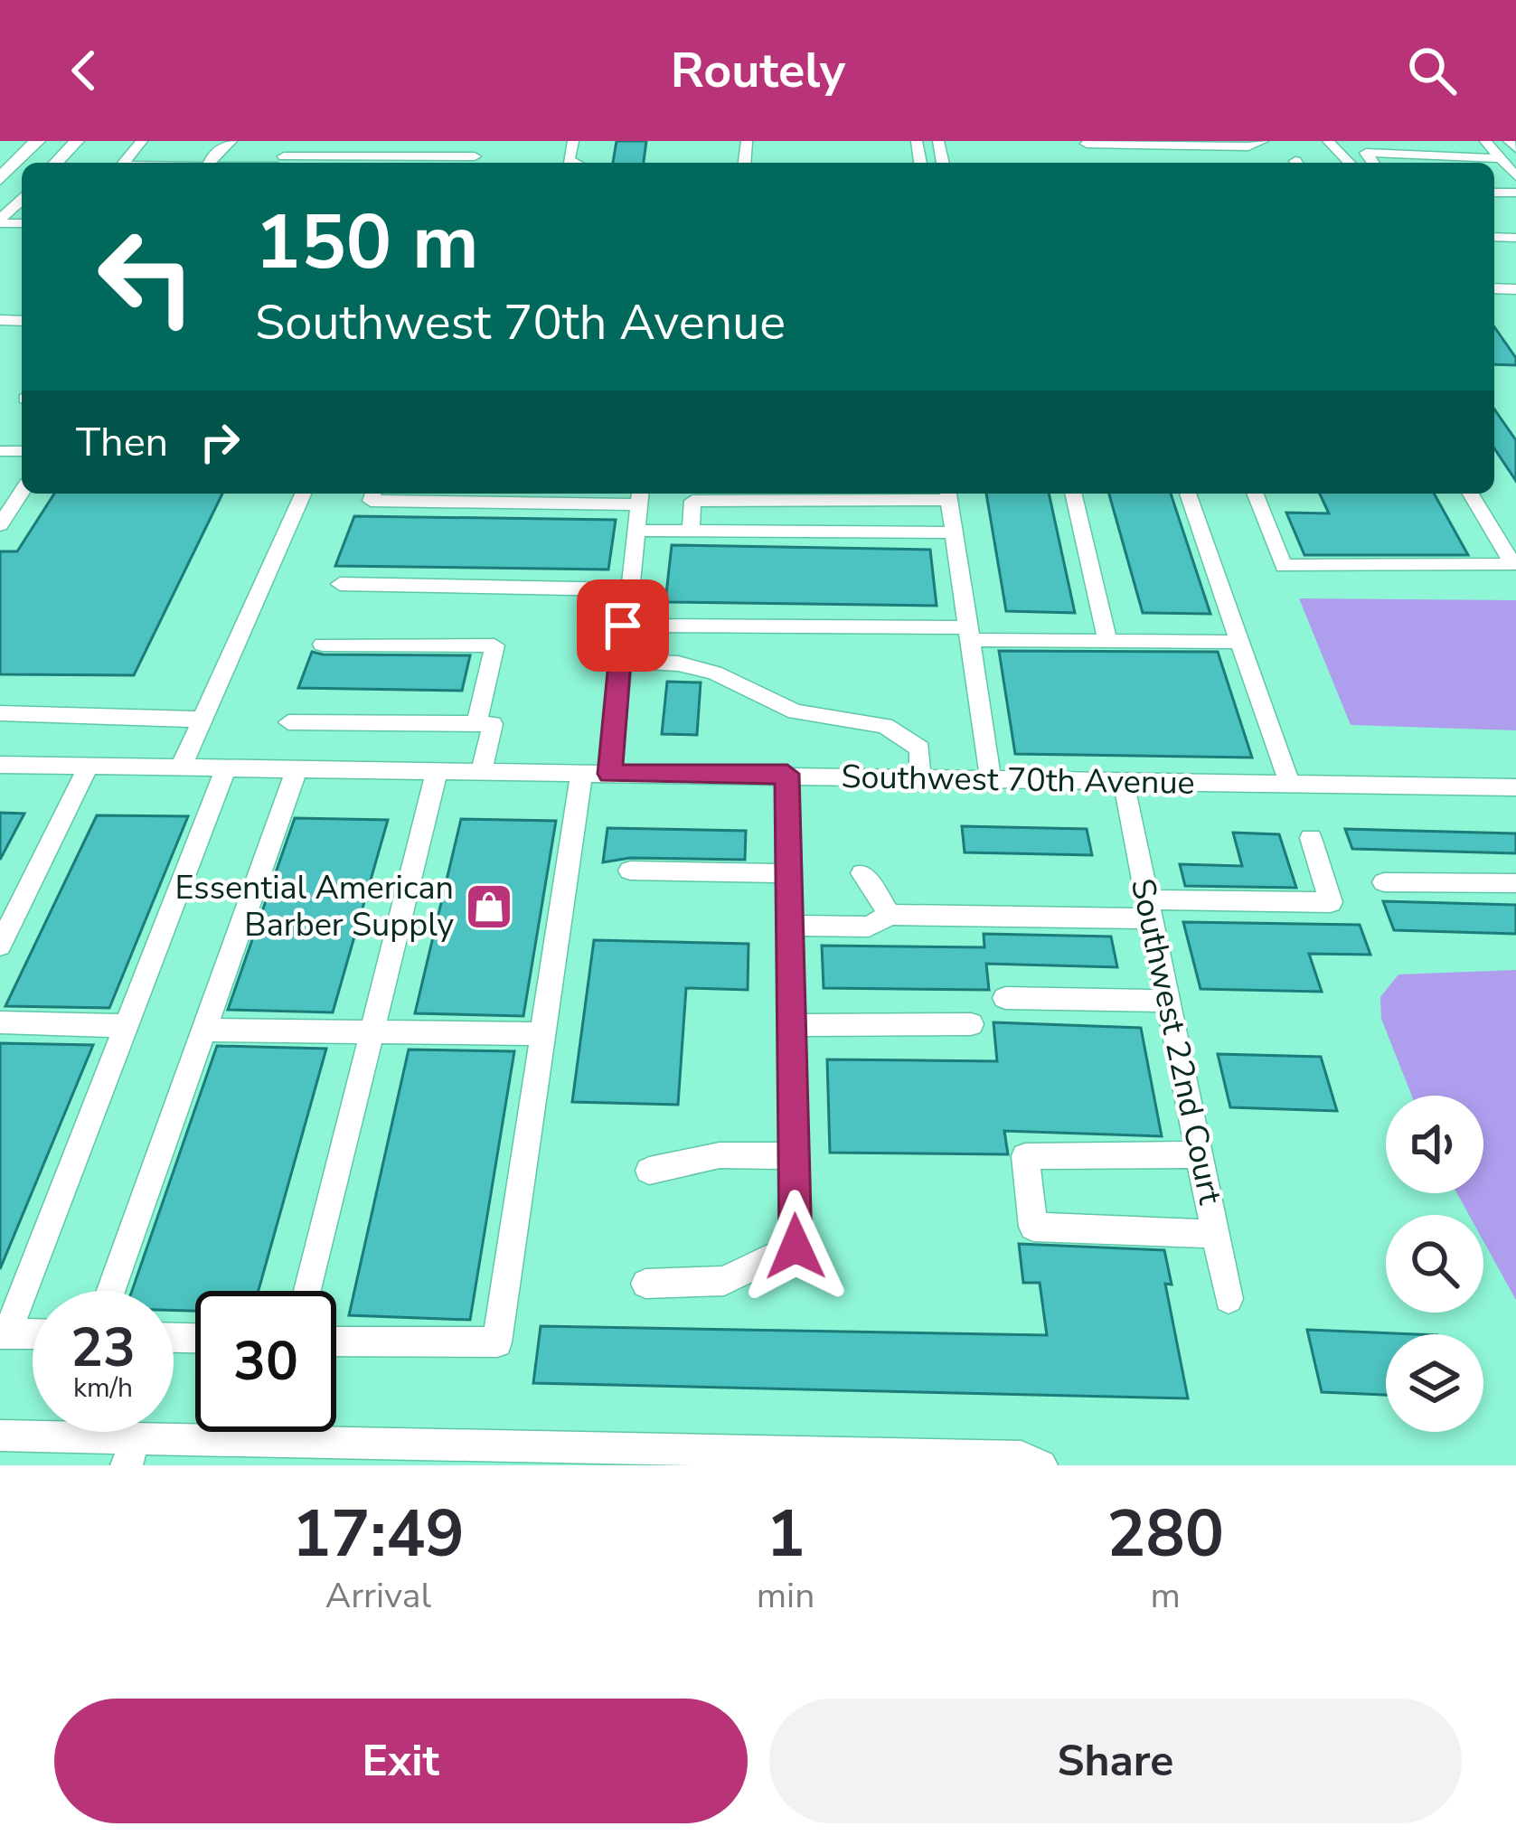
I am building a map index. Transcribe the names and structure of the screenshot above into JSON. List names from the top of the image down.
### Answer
{
  "streets": {
    "street": ["Southwest 70th Avenue", "Southwest 22nd Court"]
  },
  "crossings": [
    ["Southwest 70th Avenue", "Southwest 22nd Court"]
  ],
  "places": {
    "shop": ["Essential American Barber Supply"]
  },
  "page": {
    "header": "Routely",
    "turn": ["150 m", "Southwest 70th Avenue"],
    "then": "Then",
    "speed": "23 km/h",
    "limit": "30",
    "eta": [
      "17:49",
      "Arrival",
      "1",
      "min",
      "280",
      "m"
    ],
    "buttons": ["Exit", "Share"]
  }
}
